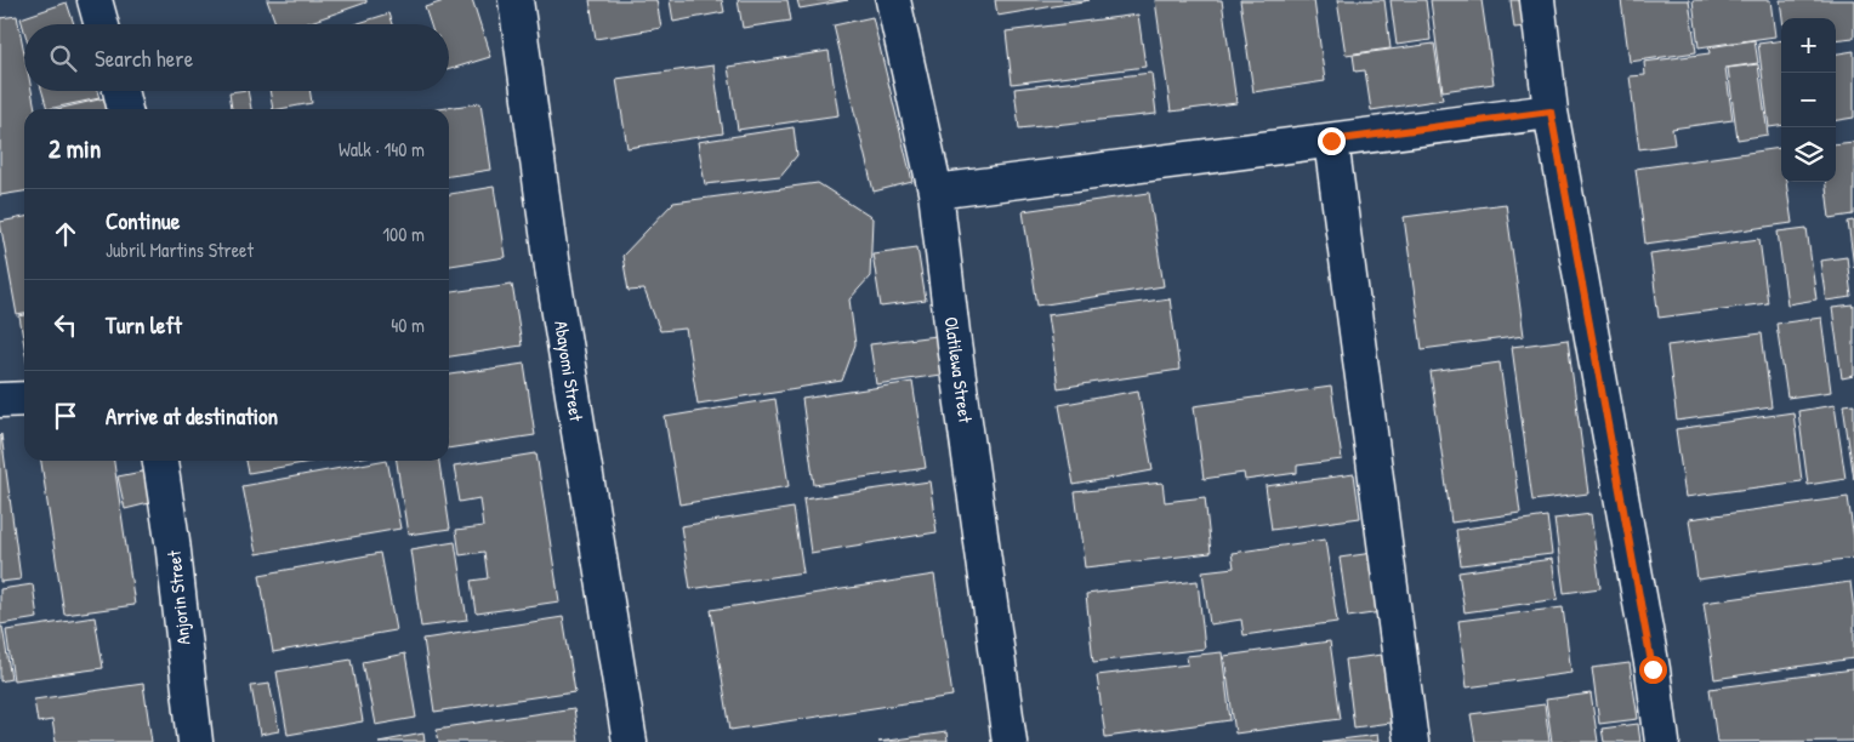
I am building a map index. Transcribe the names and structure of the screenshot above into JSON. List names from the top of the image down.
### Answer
{
  "streets": {
    "street": ["Olatilewa Street", "Abayomi Street", "Anjorin Street"]
  },
  "page": {
    "map_buttons": ["+", "−"],
    "search": "Search here",
    "heading": ["2 min", "Walk · 140 m"],
    "list": [
      ["Continue", "Jubril Martins Street", "100 m"],
      ["Turn left", "40 m"],
      "Arrive at destination"
    ]
  }
}
